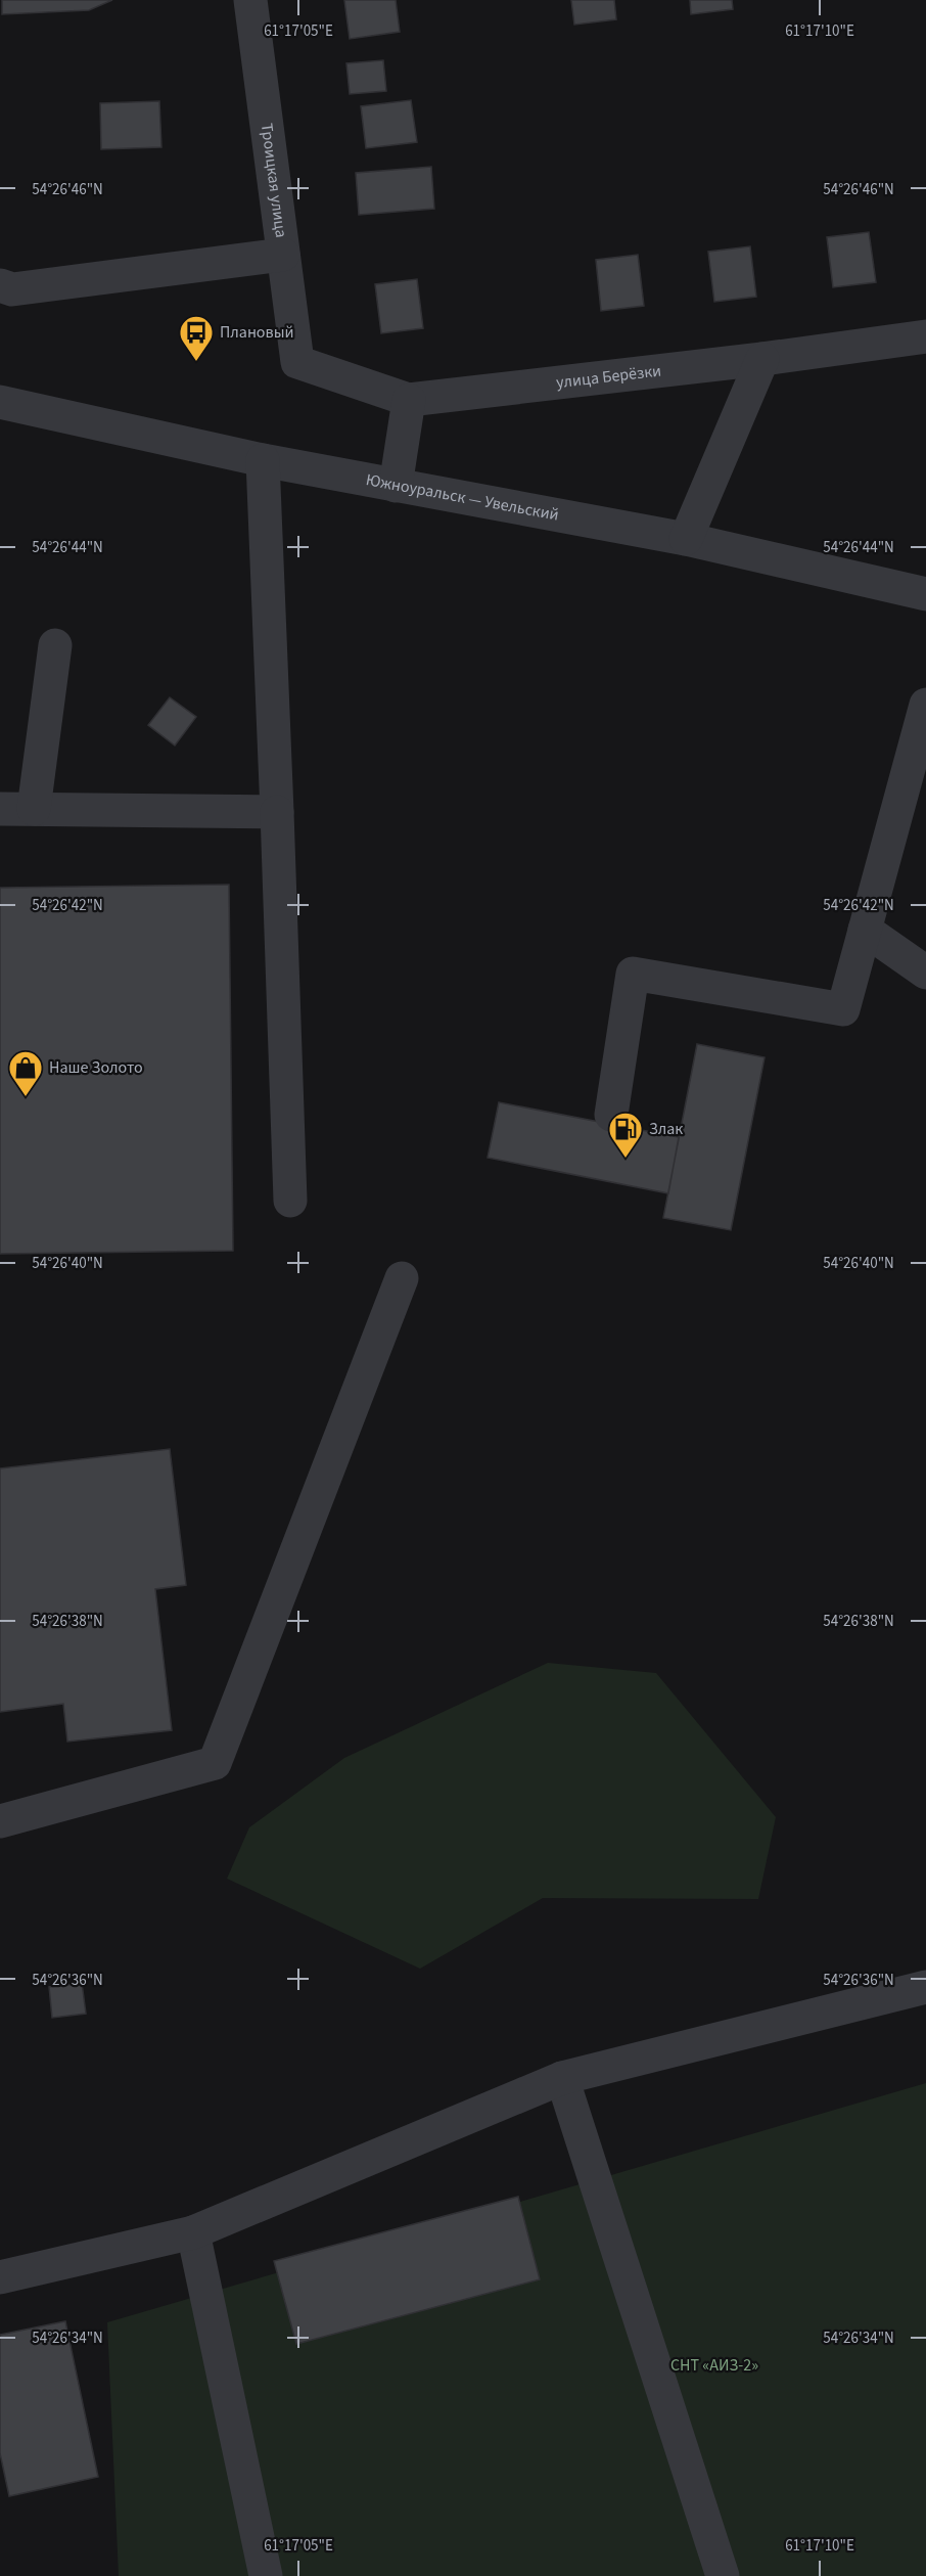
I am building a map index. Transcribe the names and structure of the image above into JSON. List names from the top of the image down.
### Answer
{
  "streets": {
    "street": ["Троицкая улица", "улица Берёзки", "Южноуральск — Увельский"]
  },
  "crossings": [
    ["Троицкая улица", "улица Берёзки"]
  ],
  "parks": ["СНТ «АИЗ-2»"],
  "places": {
    "bus stop": ["Плановый"],
    "shop": ["Наше Золото"],
    "fuel station": ["Злак"]
  },
  "coordinates": [
    "61°17'05\"E",
    "61°17'10\"E",
    "54°26'46\"N",
    "54°26'44\"N",
    "54°26'42\"N",
    "54°26'40\"N",
    "54°26'38\"N",
    "54°26'36\"N",
    "54°26'34\"N"
  ]
}
